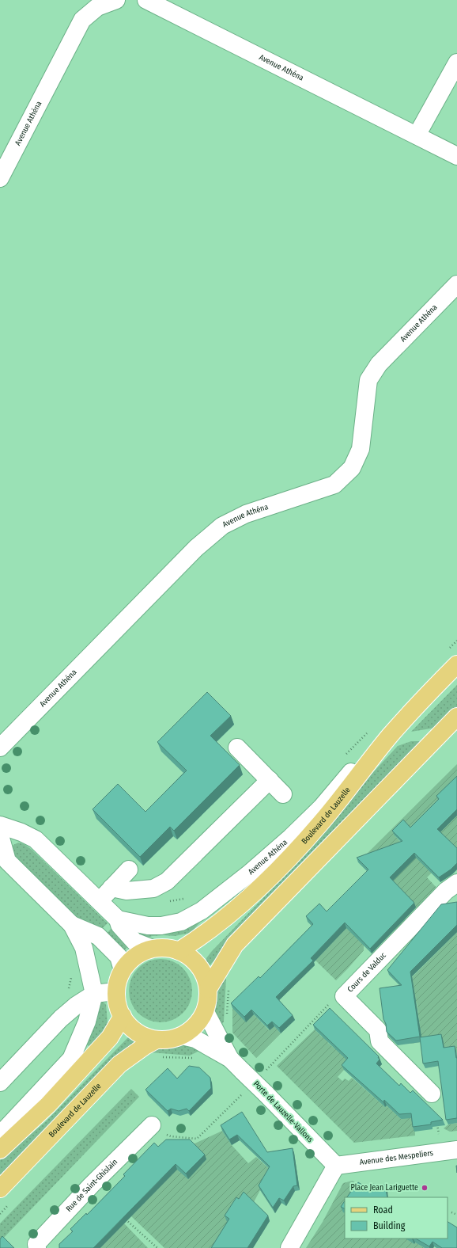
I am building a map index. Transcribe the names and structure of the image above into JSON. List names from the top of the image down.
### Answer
{
  "streets": {
    "main road": ["Boulevard de Lauzelle"],
    "street": [
      "Avenue Athéna",
      "Cours de Valduc",
      "Porte de Lauzelle-Vallons",
      "Avenue des Mespeliers",
      "Rue de Saint-Ghislain"
    ]
  },
  "crossings": [
    ["Avenue Athéna", "Boulevard de Lauzelle"],
    ["Boulevard de Lauzelle", "Porte de Lauzelle-Vallons"],
    ["Porte de Lauzelle-Vallons", "Avenue des Mespeliers"]
  ],
  "places": ["Place Jean Lariguette"],
  "legend": ["Road", "Building"]
}
